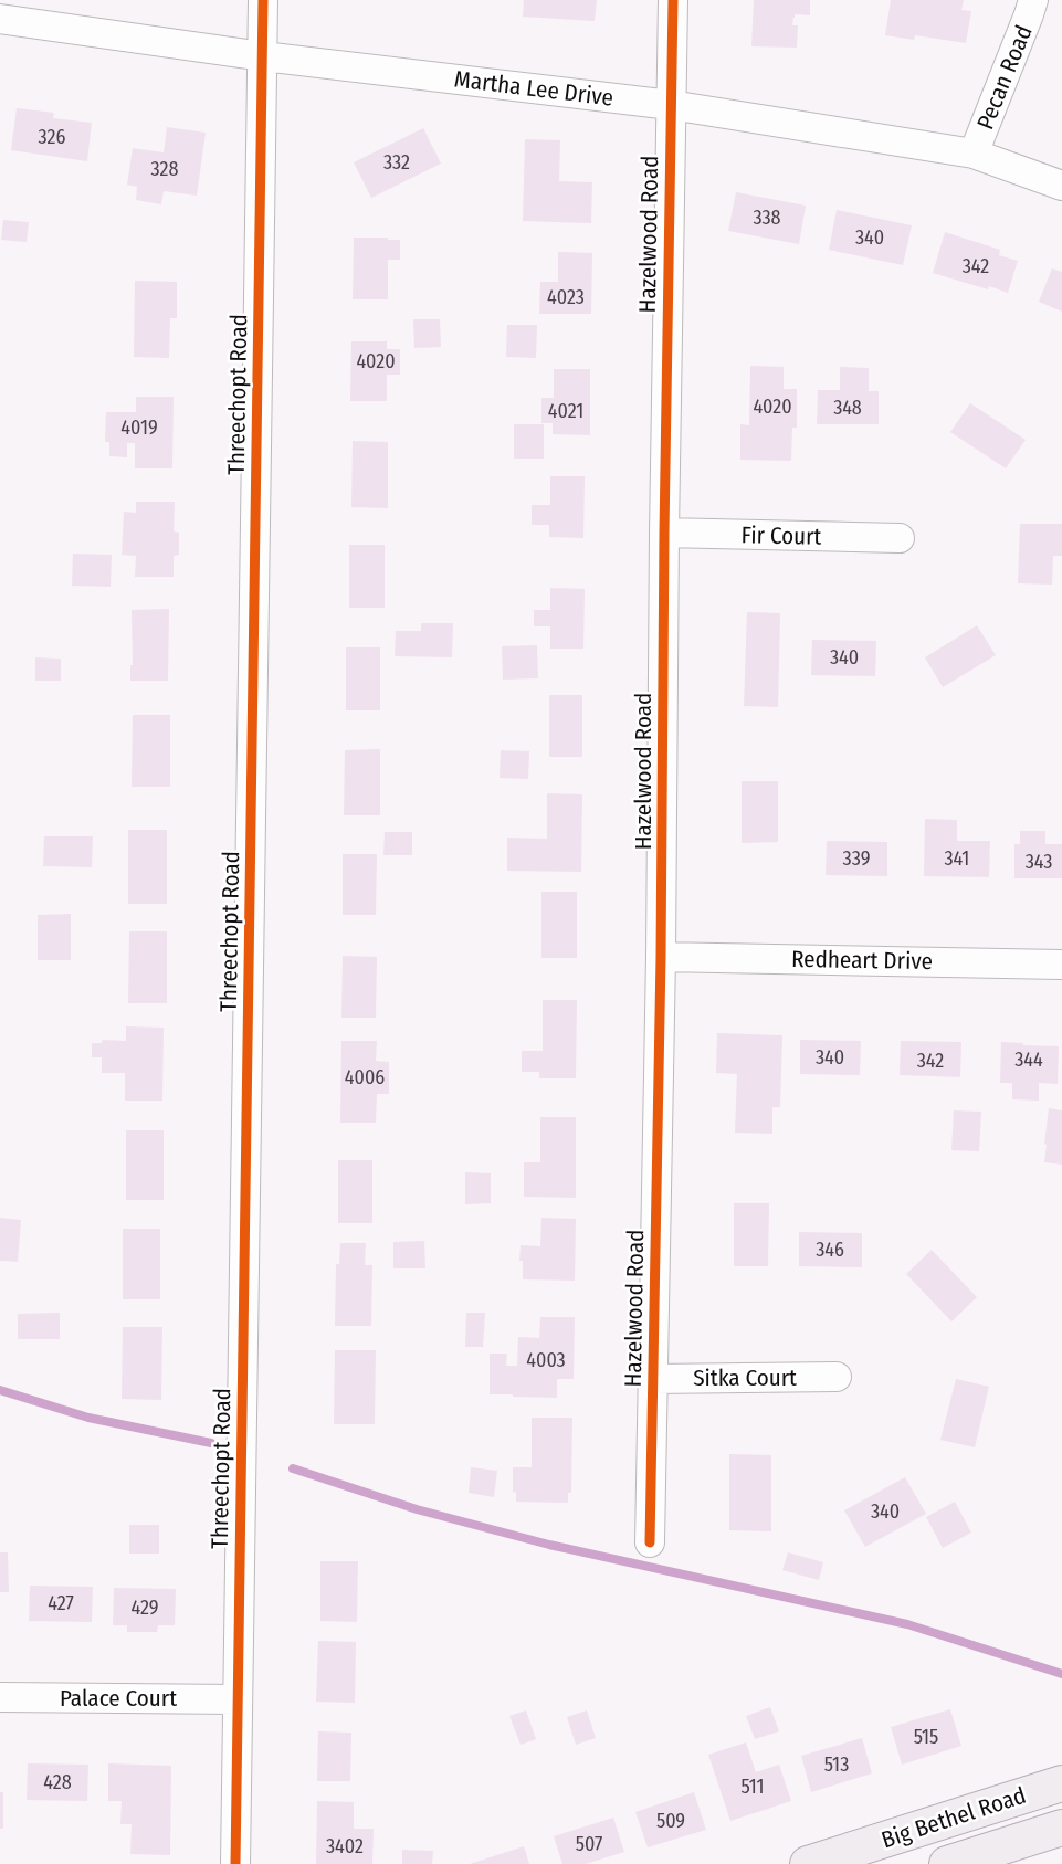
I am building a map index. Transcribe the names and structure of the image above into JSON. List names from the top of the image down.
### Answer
{
  "streets": {
    "main road": ["Big Bethel Road"],
    "street": [
      "Pecan Road",
      "Martha Lee Drive",
      "Hazelwood Road",
      "Threechopt Road",
      "Fir Court",
      "Redheart Drive",
      "Sitka Court",
      "Palace Court"
    ]
  },
  "crossings": [
    ["Pecan Road", "Martha Lee Drive"],
    ["Martha Lee Drive", "Hazelwood Road"],
    ["Martha Lee Drive", "Threechopt Road"],
    ["Hazelwood Road", "Fir Court"],
    ["Hazelwood Road", "Redheart Drive"],
    ["Hazelwood Road", "Sitka Court"],
    ["Threechopt Road", "Palace Court"]
  ],
  "house_numbers": [
    "326",
    "332",
    "328",
    "338",
    "340",
    "342",
    "4023",
    "4020",
    "4020",
    "348",
    "4021",
    "4019",
    "340",
    "339",
    "341",
    "343",
    "340",
    "344",
    "342",
    "4006",
    "346",
    "4003",
    "340",
    "427",
    "429",
    "515",
    "513",
    "428",
    "511",
    "509",
    "507",
    "3402"
  ]
}
